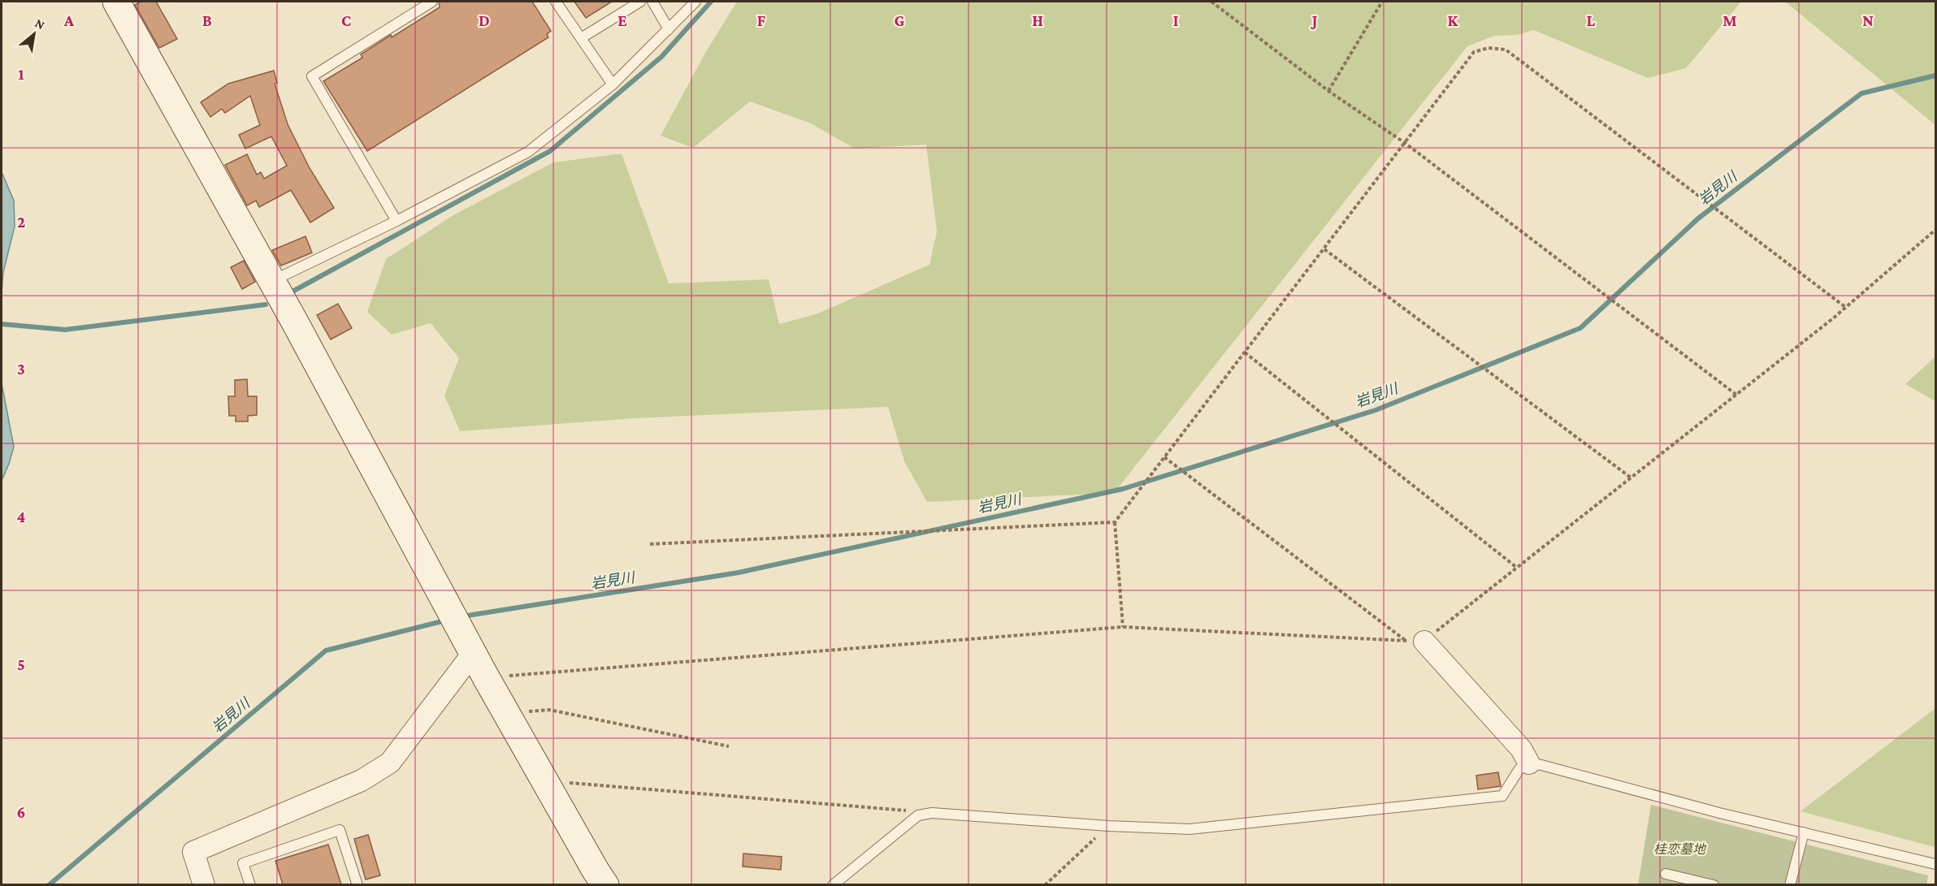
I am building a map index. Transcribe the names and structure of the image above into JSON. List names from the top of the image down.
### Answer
{
  "water": ["岩見川"],
  "parks": ["桂恋墓地"],
  "north": "top right",
  "grid": {
    "columns": [
      "A",
      "B",
      "C",
      "D",
      "E",
      "F",
      "G",
      "H",
      "I",
      "J",
      "K",
      "L",
      "M",
      "N"
    ],
    "rows": [
      "1",
      "2",
      "3",
      "4",
      "5",
      "6"
    ]
  }
}
